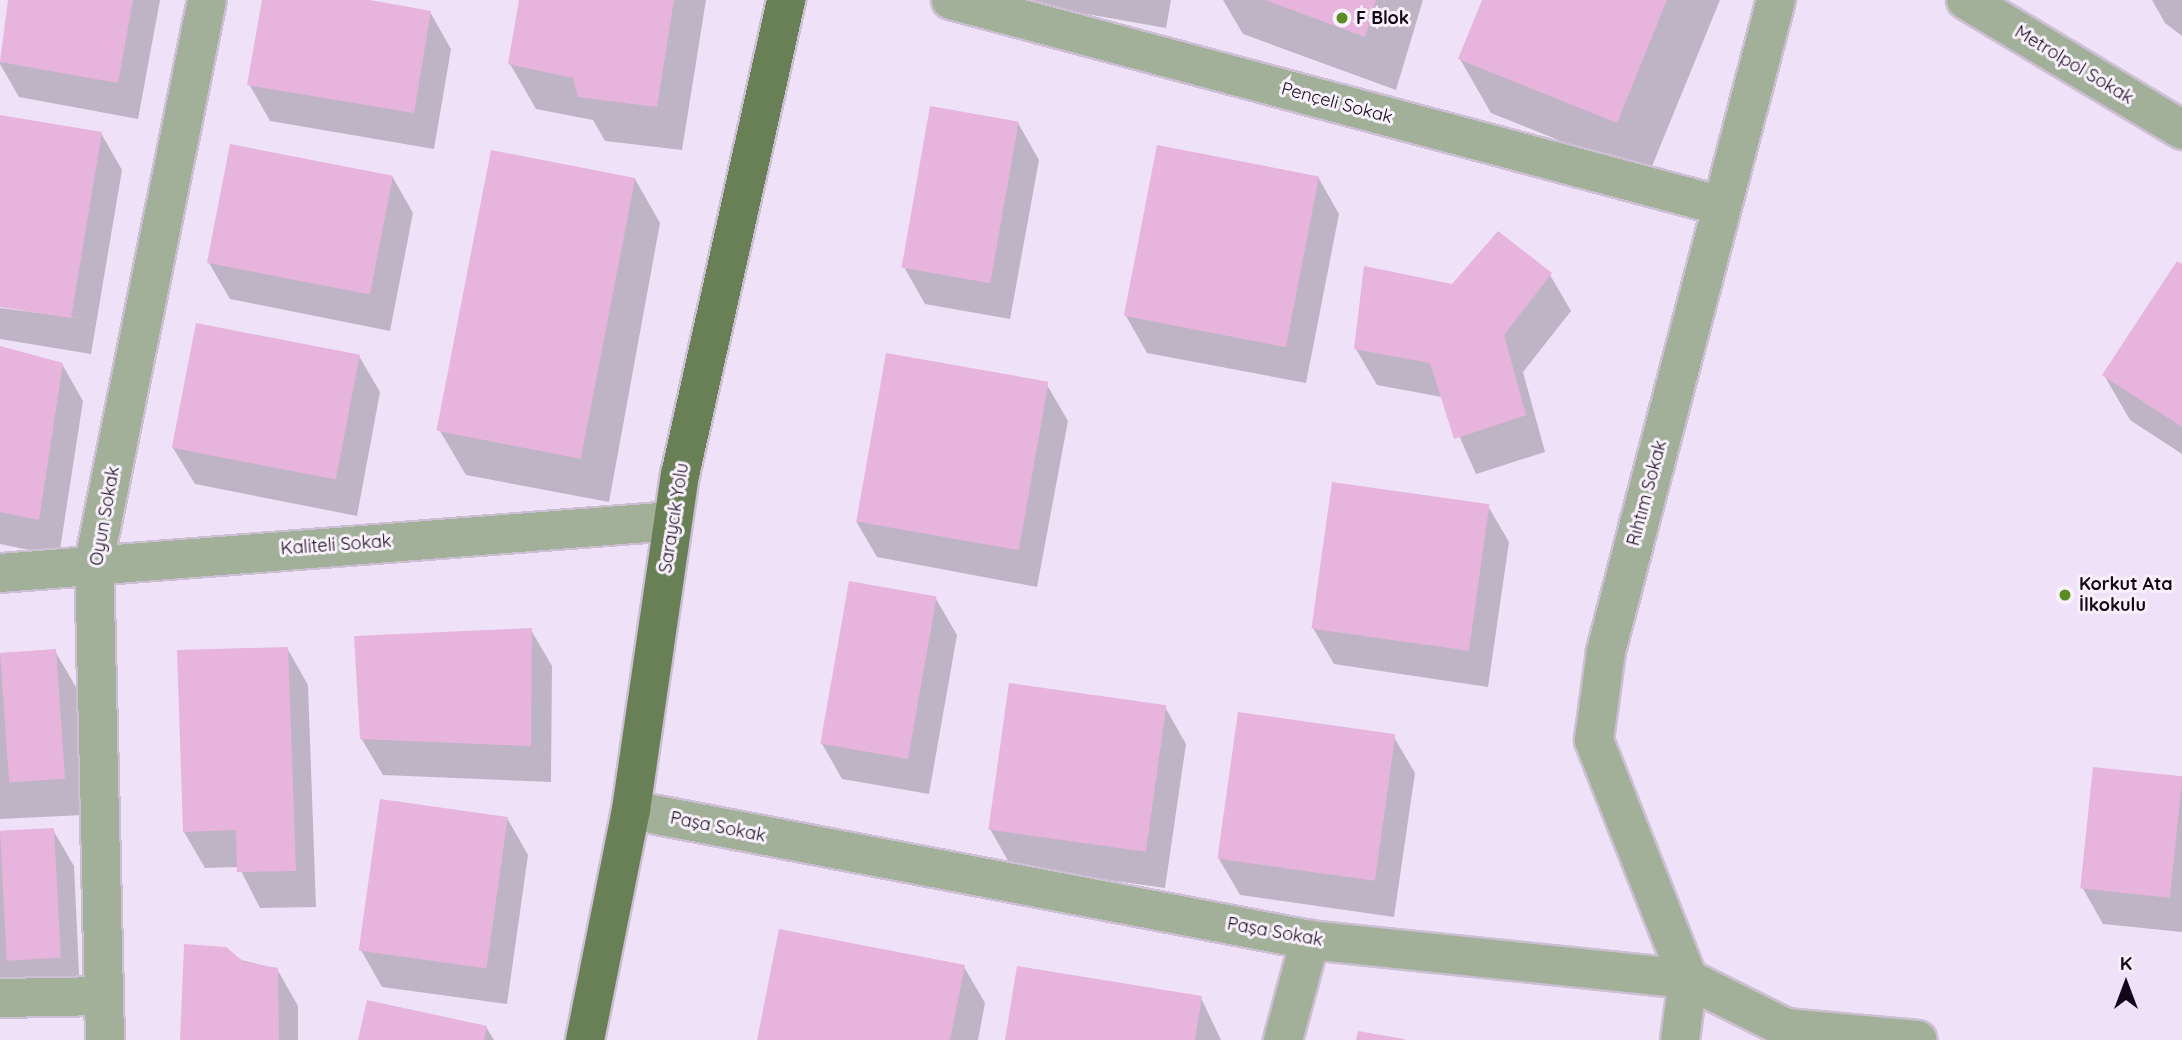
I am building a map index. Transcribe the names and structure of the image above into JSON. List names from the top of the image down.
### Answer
{
  "streets": {
    "main road": ["Saraycık Yolu"],
    "street": [
      "Metrolpol Sokak",
      "Pençeli Sokak",
      "Rıhtım Sokak",
      "Oyun Sokak",
      "Kaliteli Sokak",
      "Paşa Sokak"
    ]
  },
  "crossings": [
    ["Pençeli Sokak", "Rıhtım Sokak"],
    ["Rıhtım Sokak", "Paşa Sokak"],
    ["Oyun Sokak", "Kaliteli Sokak"],
    ["Saraycık Yolu", "Kaliteli Sokak"],
    ["Saraycık Yolu", "Paşa Sokak"]
  ],
  "places": ["F Blok", "Korkut Ata İlkokulu"],
  "north": "top"
}
